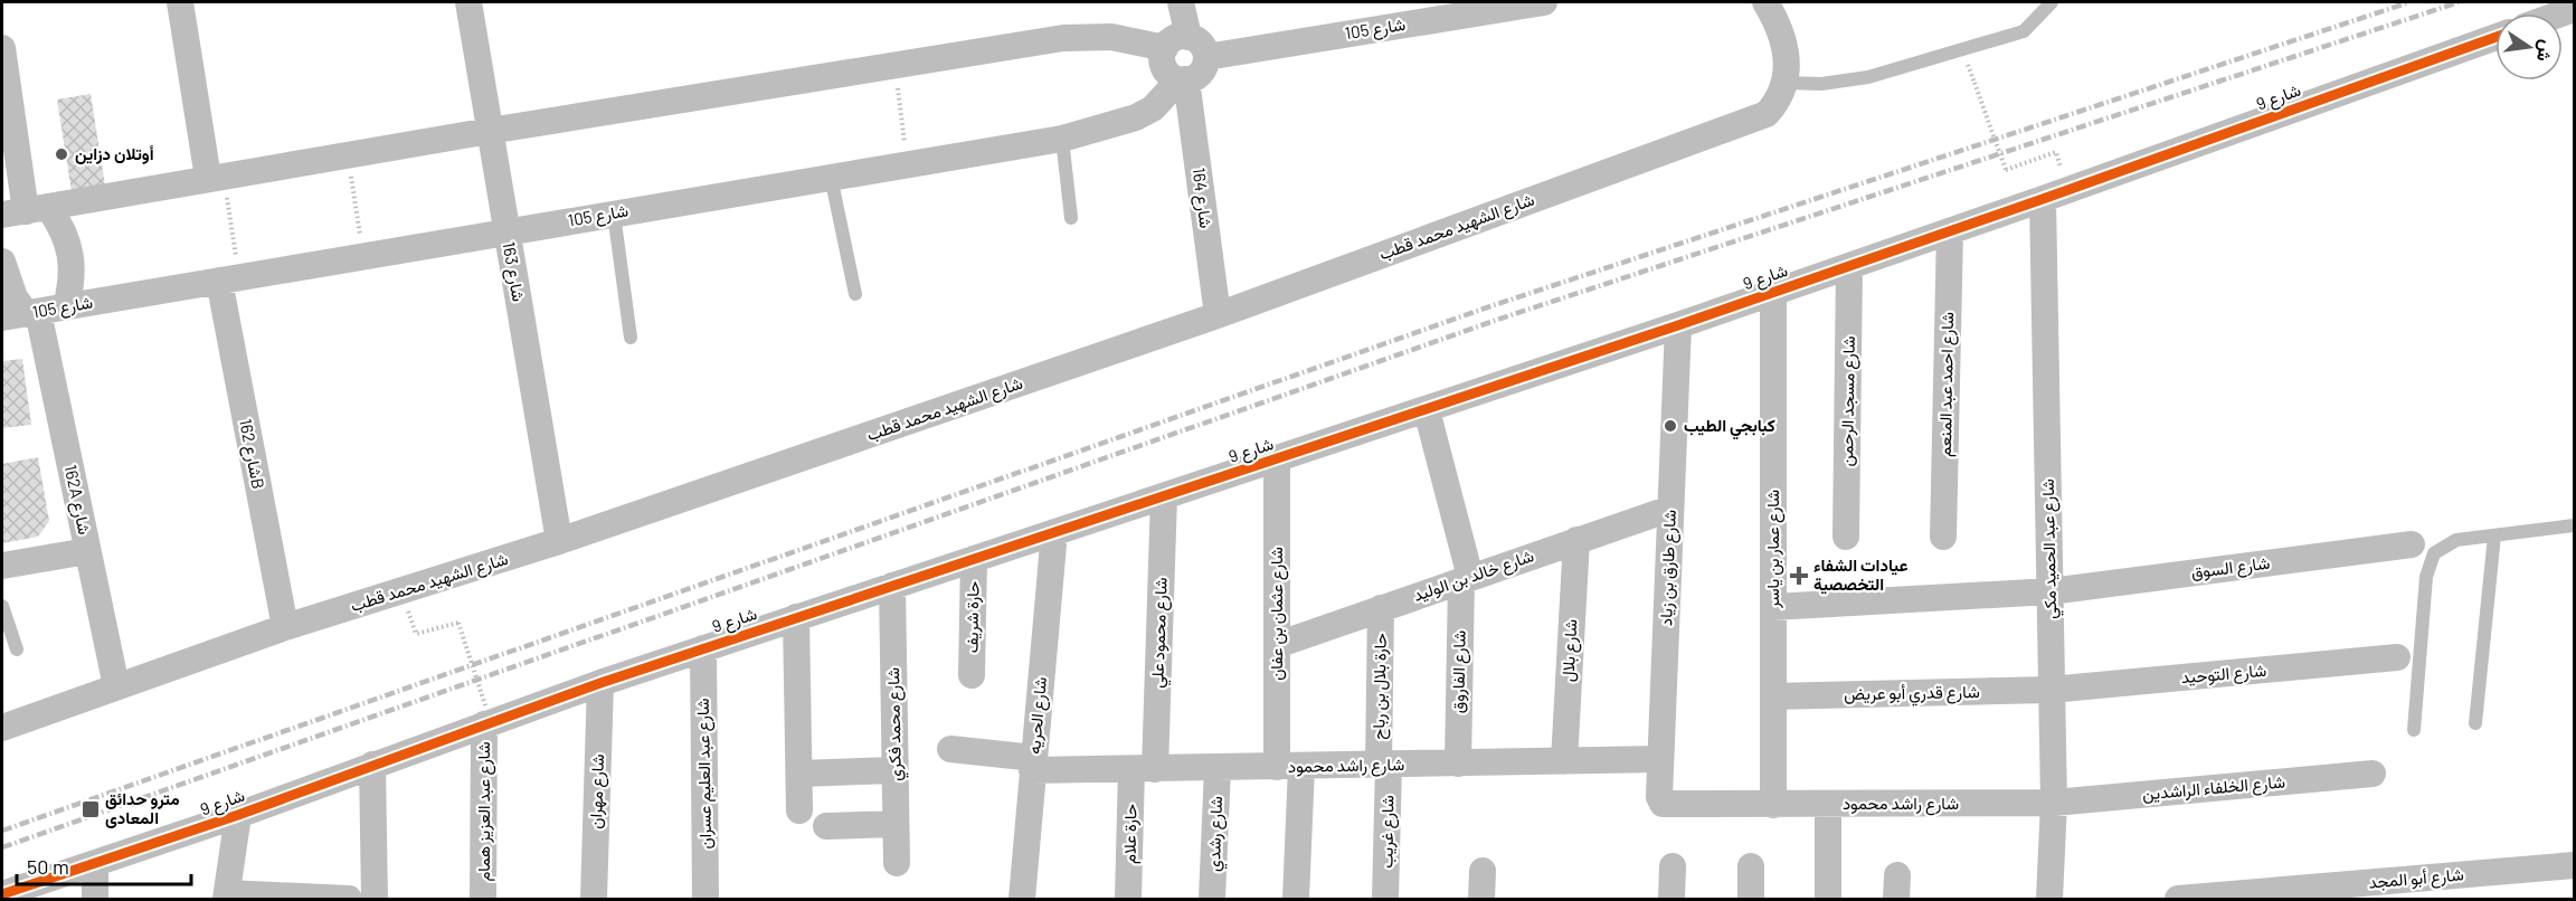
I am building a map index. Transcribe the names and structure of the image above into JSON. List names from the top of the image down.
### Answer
{
  "streets": {
    "street": [
      "شارع 105",
      "شارع 9",
      "شارع 164",
      "شارع الشهيد محمد قطب",
      "شارع 163",
      "شارع احمد عبد المنعم",
      "شارع مسجد الرحمن",
      "شارع 162B",
      "162A شارع",
      "شارع عمار بن ياسر",
      "شارع عبد الحميد مكي",
      "شارع طارق بن زياد",
      "شارع السوق",
      "شارع خالد بن الوليد",
      "شارع عثمان بن عفان",
      "حارة شريف",
      "شارع محمود علي",
      "شارع بلال",
      "شارع الفاروق",
      "شارع التوحيد",
      "حارة بلال بن رباح",
      "شارع قدري أبو عريض",
      "شارع الحريه",
      "شارع محمد فكري",
      "شارع راشد محمود",
      "شارع عبد العليم عسران",
      "شارع الخلفاء الراشدين",
      "شارع مهران",
      "شارع عبد العزيز همام",
      "شارع غريب",
      "حارة علام",
      "شارع رشدي",
      "شارع أبو المجد"
    ]
  },
  "crossings": [
    ["شارع 105", "شارع 164"],
    ["شارع 105", "شارع 163"],
    ["شارع 105", "شارع 162B"],
    ["شارع 105", "162A شارع"],
    ["شارع 9", "شارع احمد عبد المنعم"],
    ["شارع 9", "شارع مسجد الرحمن"],
    ["شارع 9", "شارع عمار بن ياسر"],
    ["شارع 9", "شارع عبد الحميد مكي"],
    ["شارع 9", "شارع طارق بن زياد"],
    ["شارع 9", "شارع عثمان بن عفان"],
    ["شارع 9", "حارة شريف"],
    ["شارع 9", "شارع محمود علي"],
    ["شارع 9", "شارع الفاروق"],
    ["شارع 9", "شارع الحريه"],
    ["شارع 9", "شارع محمد فكري"],
    ["شارع 9", "شارع عبد العليم عسران"],
    ["شارع 9", "شارع مهران"],
    ["شارع 9", "شارع عبد العزيز همام"],
    ["شارع 164", "شارع الشهيد محمد قطب"],
    ["شارع الشهيد محمد قطب", "شارع 163"],
    ["شارع الشهيد محمد قطب", "شارع 162B"],
    ["شارع الشهيد محمد قطب", "162A شارع"],
    ["شارع عمار بن ياسر", "شارع السوق"],
    ["شارع عمار بن ياسر", "شارع قدري أبو عريض"],
    ["شارع عمار بن ياسر", "شارع راشد محمود"],
    ["شارع عبد الحميد مكي", "شارع السوق"],
    ["شارع عبد الحميد مكي", "شارع التوحيد"],
    ["شارع عبد الحميد مكي", "شارع قدري أبو عريض"],
    ["شارع عبد الحميد مكي", "شارع راشد محمود"],
    ["شارع عبد الحميد مكي", "شارع الخلفاء الراشدين"],
    ["شارع طارق بن زياد", "شارع خالد بن الوليد"],
    ["شارع طارق بن زياد", "شارع راشد محمود"],
    ["شارع خالد بن الوليد", "شارع عثمان بن عفان"],
    ["شارع خالد بن الوليد", "شارع بلال"],
    ["شارع خالد بن الوليد", "شارع الفاروق"],
    ["شارع خالد بن الوليد", "حارة بلال بن رباح"],
    ["شارع عثمان بن عفان", "شارع راشد محمود"],
    ["شارع محمود علي", "شارع راشد محمود"],
    ["شارع محمود علي", "حارة علام"],
    ["شارع بلال", "شارع راشد محمود"],
    ["شارع الفاروق", "شارع راشد محمود"],
    ["شارع التوحيد", "شارع قدري أبو عريض"],
    ["حارة بلال بن رباح", "شارع راشد محمود"],
    ["حارة بلال بن رباح", "شارع غريب"],
    ["شارع الحريه", "شارع راشد محمود"],
    ["شارع راشد محمود", "شارع الخلفاء الراشدين"],
    ["شارع راشد محمود", "شارع غريب"],
    ["شارع راشد محمود", "حارة علام"],
    ["شارع راشد محمود", "شارع رشدي"]
  ],
  "places": {
    "other": ["أوتلان دزاين", "كبابجي الطيب"],
    "health": ["عيادات الشفاء التخصصية"],
    "transit": ["مترو حدائق المعادى"]
  },
  "scale_bar": "50 m",
  "north": "right"
}
